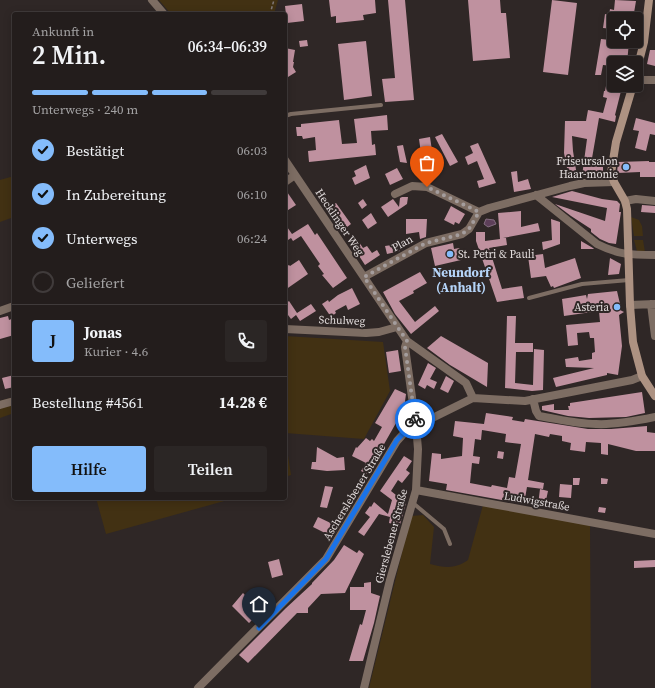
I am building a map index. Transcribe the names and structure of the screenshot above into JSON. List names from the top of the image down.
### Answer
{
  "streets": {
    "street": [
      "Hecklinger Weg",
      "Plan",
      "Schulweg",
      "Ascherslebener Straße",
      "Ludwigstraße",
      "Gierslebener Straße"
    ]
  },
  "crossings": [
    ["Hecklinger Weg", "Plan"],
    ["Hecklinger Weg", "Schulweg"],
    ["Hecklinger Weg", "Ascherslebener Straße"],
    ["Hecklinger Weg", "Gierslebener Straße"],
    ["Ascherslebener Straße", "Gierslebener Straße"],
    ["Ludwigstraße", "Gierslebener Straße"]
  ],
  "districts": ["Neundorf (Anhalt)"],
  "places": ["Friseursalon Haar-monie", "St. Petri & Pauli", "Asteria"],
  "page": {
    "heading": ["2 Min.", "Ankunft in", "06:34–06:39"],
    "panel": [
      "Jonas",
      "Kurier · 4.6",
      "Bestellung #4561",
      "14.28 €"
    ],
    "bar": "Unterwegs · 240 m",
    "list": [
      ["Bestätigt", "06:03"],
      ["In Zubereitung", "06:10"],
      ["Unterwegs", "06:24"],
      "Geliefert"
    ],
    "round": "J",
    "buttons": ["Hilfe", "Teilen"]
  }
}
